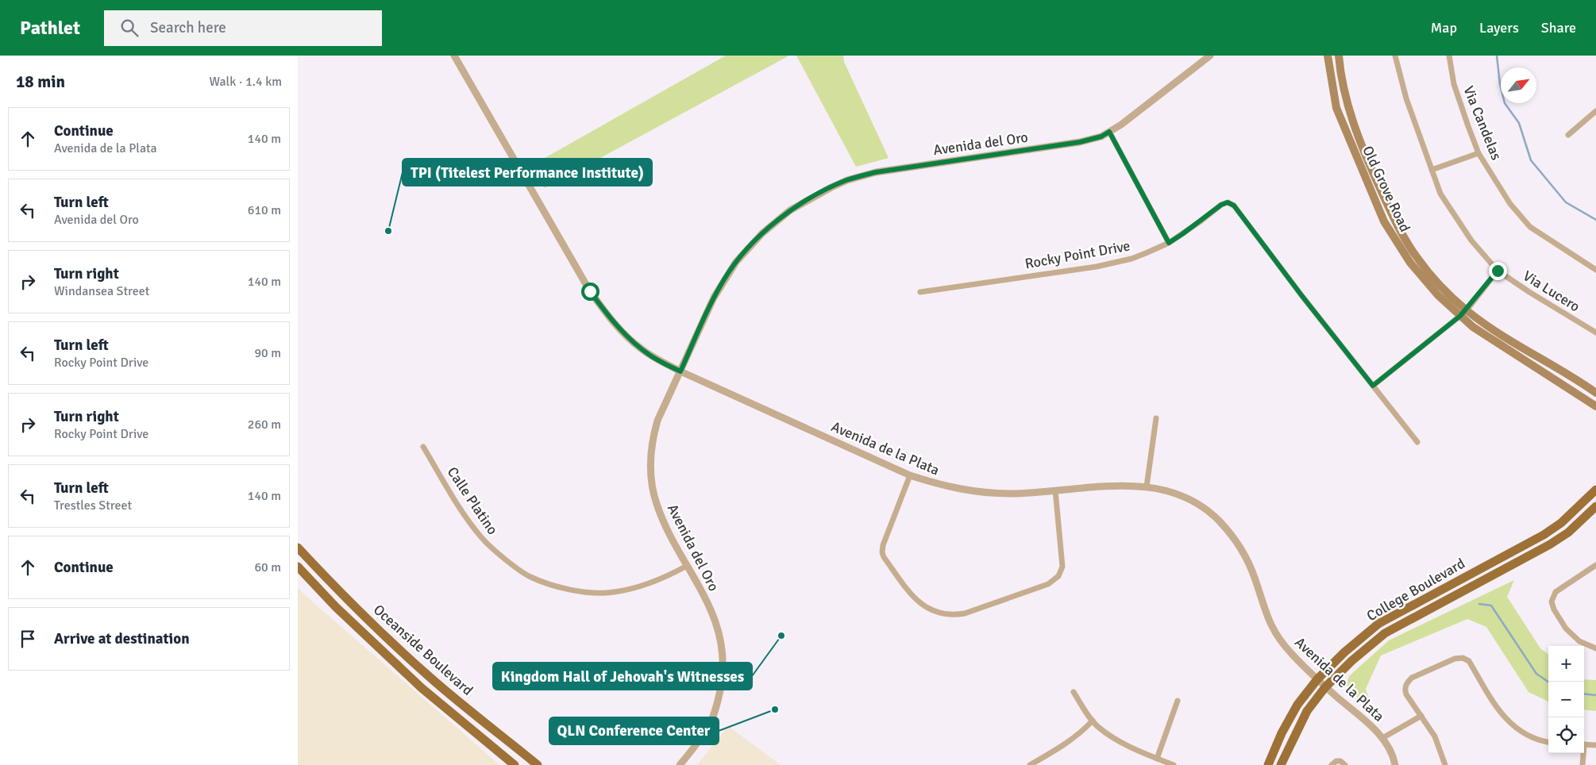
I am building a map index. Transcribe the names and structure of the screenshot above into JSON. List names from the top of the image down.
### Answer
{
  "streets": {
    "main road": ["Old Grove Road", "College Boulevard", "Oceanside Boulevard"],
    "street": [
      "Via Candelas",
      "Avenida del Oro",
      "Rocky Point Drive",
      "Via Lucero",
      "Avenida de la Plata",
      "Calle Platino"
    ]
  },
  "crossings": [
    ["Avenida del Oro", "Avenida de la Plata"],
    ["Avenida del Oro", "Calle Platino"],
    ["Avenida de la Plata", "College Boulevard"]
  ],
  "places": ["TPI (Titelest Performance Institute)", "Kingdom Hall of Jehovah's Witnesses", "QLN Conference Center"],
  "north": "top right",
  "page": {
    "header": "Pathlet",
    "search": "Search here",
    "nav": ["Map", "Layers", "Share"],
    "heading": ["18 min", "Walk · 1.4 km"],
    "list": [
      ["Continue", "Avenida de la Plata", "140 m"],
      ["Turn left", "Avenida del Oro", "610 m"],
      ["Turn right", "Windansea Street", "140 m"],
      ["Turn left", "Rocky Point Drive", "90 m"],
      ["Turn right", "Rocky Point Drive", "260 m"],
      ["Turn left", "Trestles Street", "140 m"],
      ["Continue", "60 m"],
      "Arrive at destination"
    ],
    "map_buttons": ["+", "−"]
  }
}
